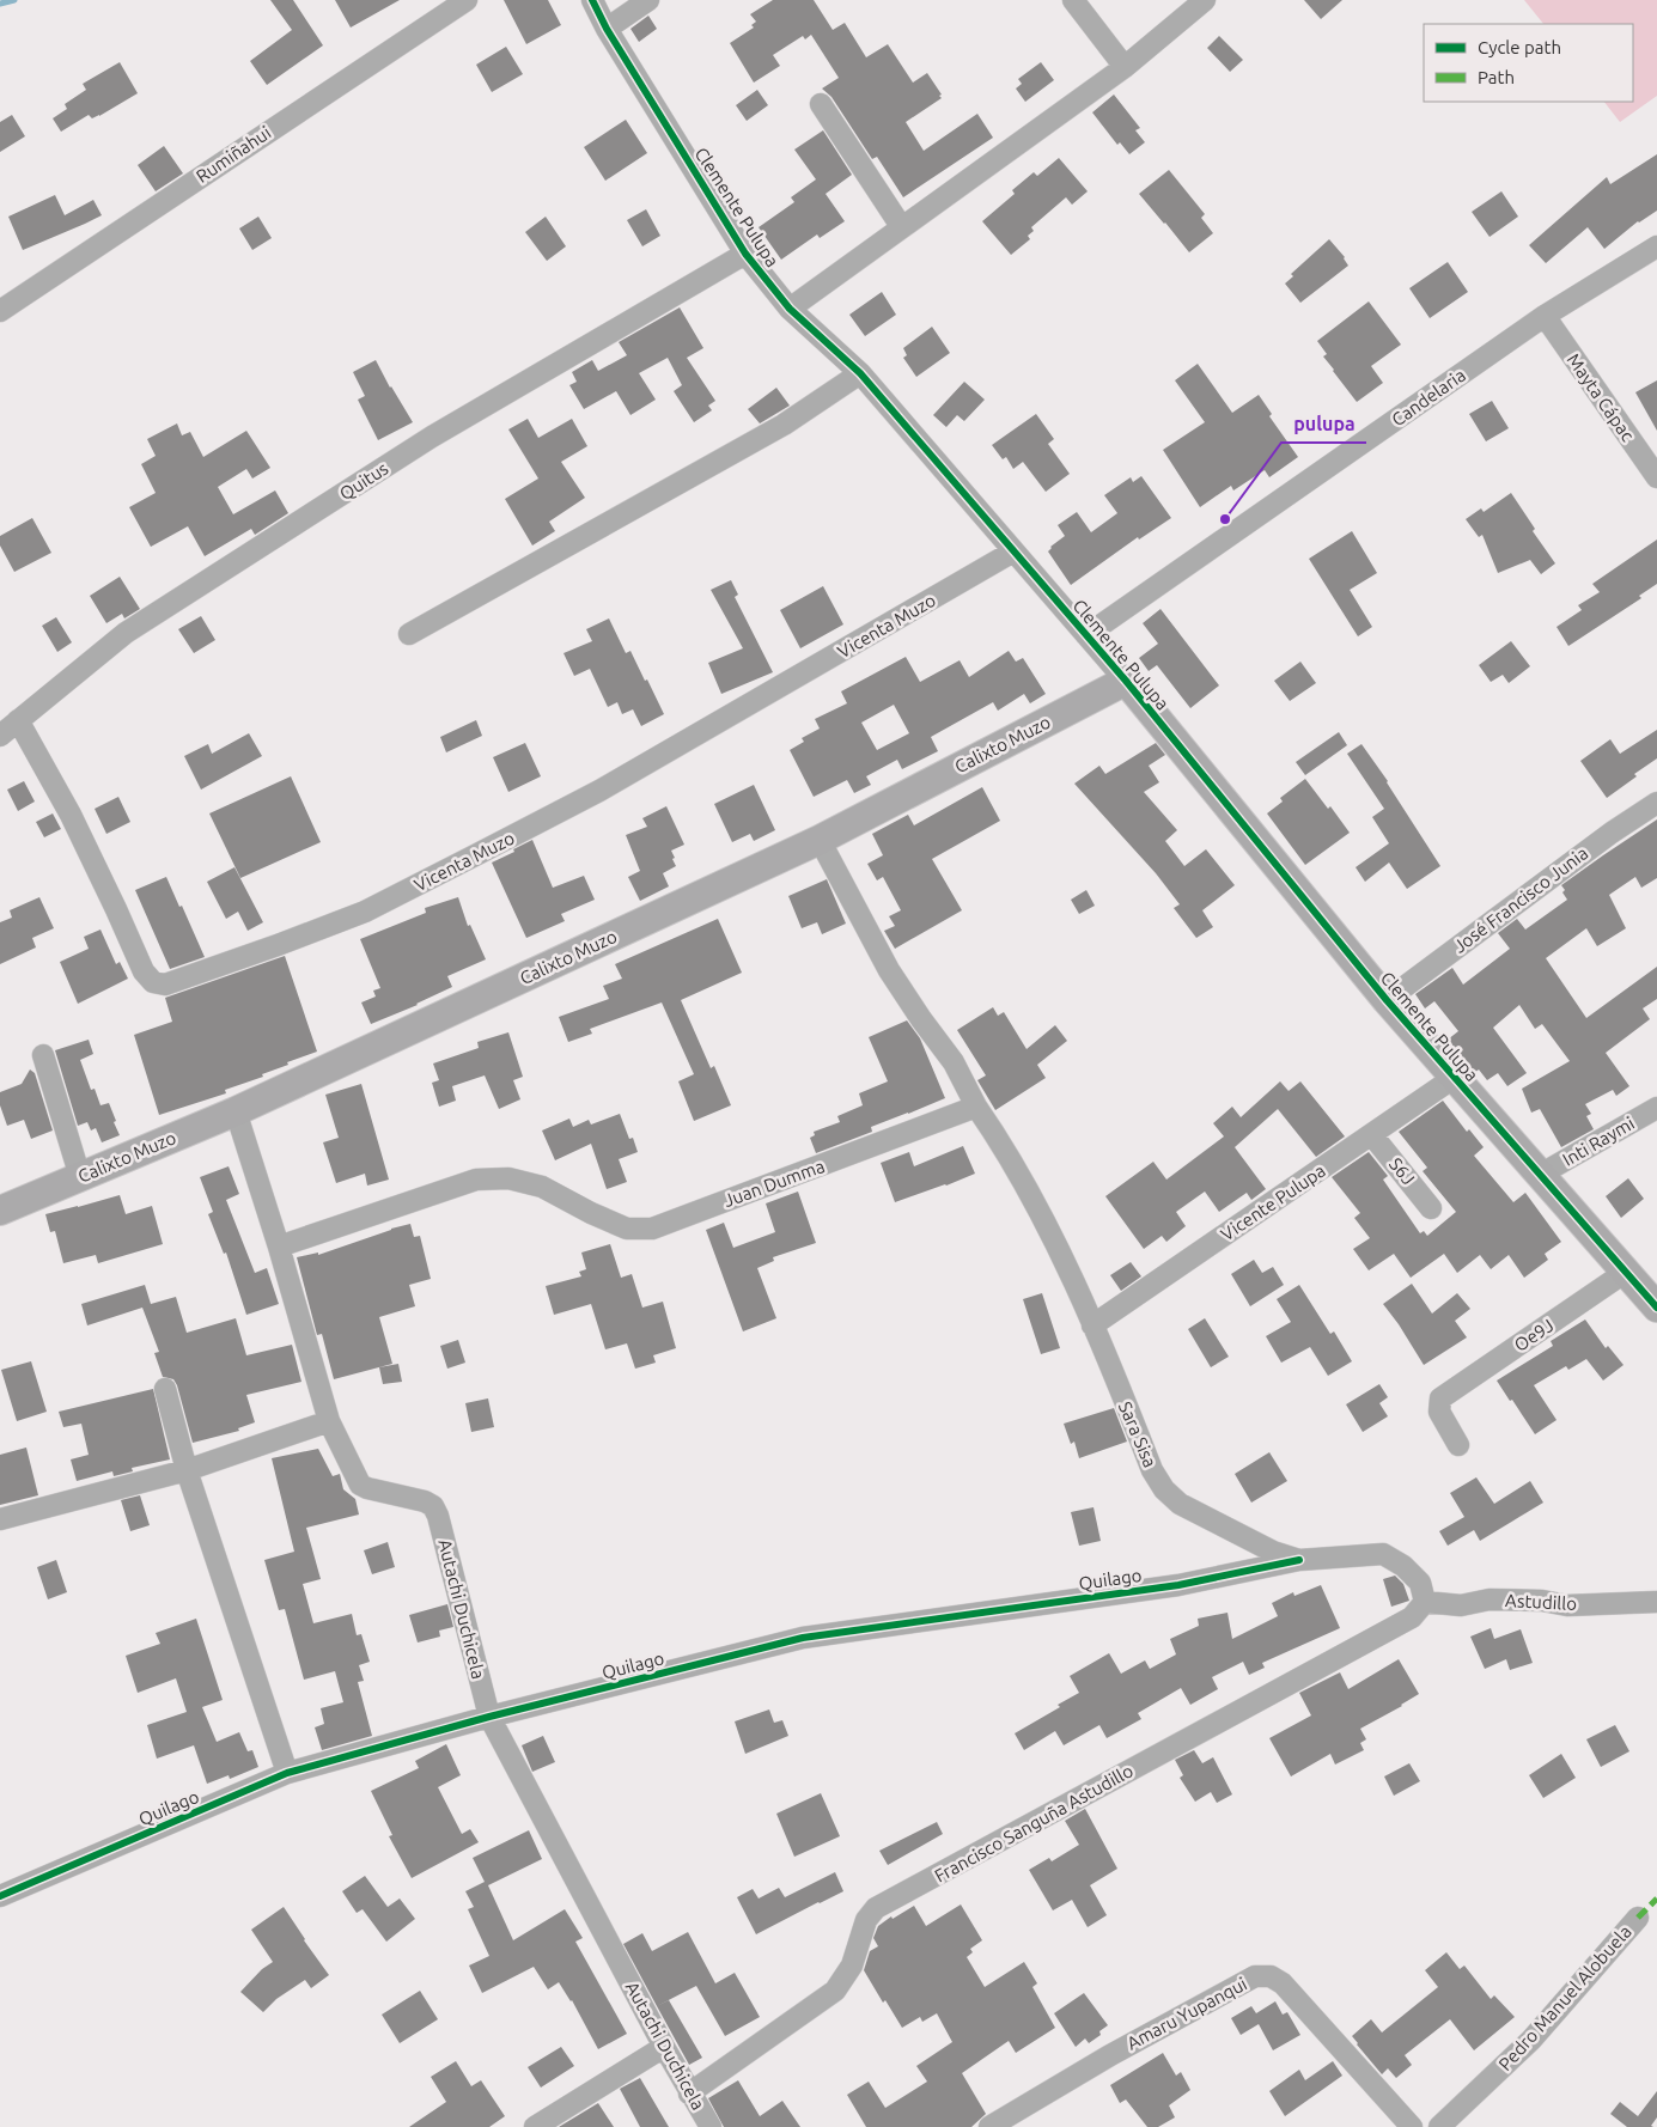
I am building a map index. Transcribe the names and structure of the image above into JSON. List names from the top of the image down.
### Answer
{
  "streets": {
    "street": [
      "Rumiñahui",
      "Clemente Pulupa",
      "Candelaria",
      "Mayta Cápac",
      "Quitus",
      "Vicenta Muzo",
      "Calixto Muzo",
      "José Francisco Junia",
      "Inti Raymi",
      "S6J",
      "Juan Dumma",
      "Vicente Pulupa",
      "Oe9J",
      "Sara Sisa",
      "Quilago",
      "Astudillo",
      "Autachi Duchicela",
      "Francisco Sanguña Astudillo",
      "Pedro Manuel Alobuela",
      "Amaru Yupanqui"
    ]
  },
  "crossings": [
    ["Clemente Pulupa", "Candelaria"],
    ["Clemente Pulupa", "Quitus"],
    ["Clemente Pulupa", "Vicenta Muzo"],
    ["Clemente Pulupa", "Calixto Muzo"],
    ["Clemente Pulupa", "José Francisco Junia"],
    ["Clemente Pulupa", "Inti Raymi"],
    ["Clemente Pulupa", "Vicente Pulupa"],
    ["Clemente Pulupa", "Oe9J"],
    ["Candelaria", "Mayta Cápac"],
    ["Quitus", "Vicenta Muzo"],
    ["Calixto Muzo", "Autachi Duchicela"],
    ["S6J", "Vicente Pulupa"],
    ["Juan Dumma", "Sara Sisa"],
    ["Juan Dumma", "Autachi Duchicela"],
    ["Vicente Pulupa", "Sara Sisa"],
    ["Sara Sisa", "Quilago"],
    ["Sara Sisa", "Astudillo"],
    ["Sara Sisa", "Francisco Sanguña Astudillo"],
    ["Quilago", "Autachi Duchicela"],
    ["Astudillo", "Francisco Sanguña Astudillo"],
    ["Autachi Duchicela", "Francisco Sanguña Astudillo"]
  ],
  "places": ["pulupa"],
  "legend": ["Cycle path", "Path"]
}
